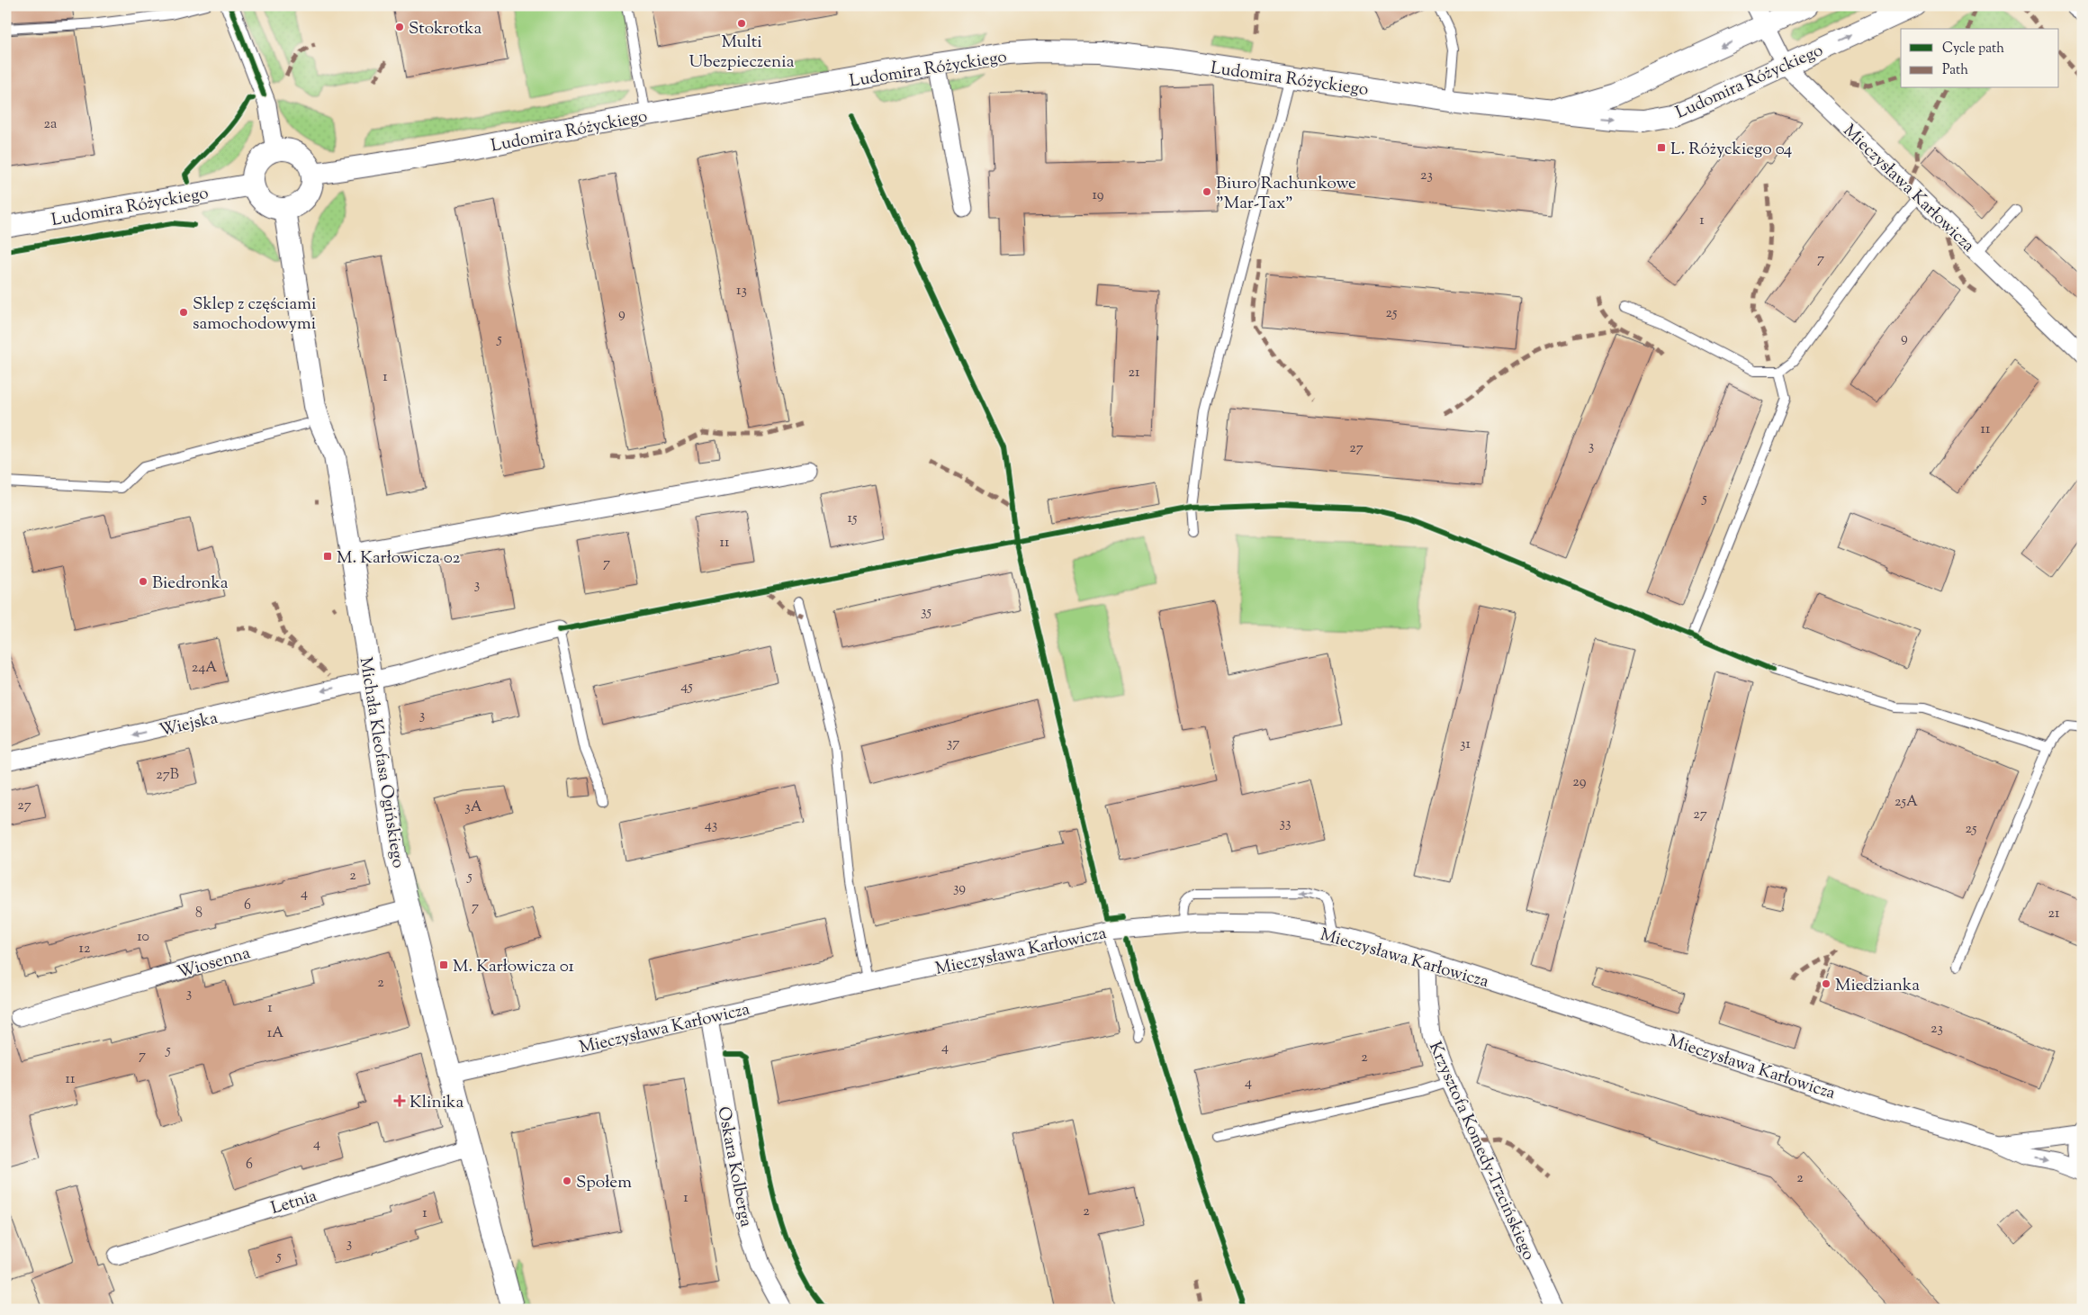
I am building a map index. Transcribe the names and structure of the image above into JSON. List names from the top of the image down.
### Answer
{
  "streets": {
    "street": [
      "Ludomira Różyckiego",
      "Mieczysława Karłowicza",
      "Wiejska",
      "Michała Kleofasa Ogińskiego",
      "Wiosenna",
      "Krzysztofa Komedy-Trzcińskiego",
      "Oskara Kolberga",
      "Letnia"
    ]
  },
  "crossings": [
    ["Ludomira Różyckiego", "Mieczysława Karłowicza"],
    ["Ludomira Różyckiego", "Michała Kleofasa Ogińskiego"],
    ["Mieczysława Karłowicza", "Michała Kleofasa Ogińskiego"],
    ["Mieczysława Karłowicza", "Krzysztofa Komedy-Trzcińskiego"],
    ["Mieczysława Karłowicza", "Oskara Kolberga"],
    ["Wiejska", "Michała Kleofasa Ogińskiego"],
    ["Michała Kleofasa Ogińskiego", "Wiosenna"],
    ["Michała Kleofasa Ogińskiego", "Letnia"]
  ],
  "one_way": ["Wiejska"],
  "places": {
    "other": [
      "Multi Ubezpieczenia",
      "Stokrotka",
      "Biuro Rachunkowe \"Mar-Tax\"",
      "Sklep z częściami samochodowymi",
      "Biedronka",
      "Miedzianka",
      "Społem"
    ],
    "transit": ["L. Różyckiego 04", "M. Karłowicza 02", "M. Karłowicza 01"],
    "health": ["Klinika"]
  },
  "house_numbers": [
    "2a",
    "23",
    "19",
    "1",
    "7",
    "13",
    "25",
    "9",
    "9",
    "5",
    "21",
    "1",
    "11",
    "3",
    "27",
    "5",
    "15",
    "11",
    "7",
    "3",
    "35",
    "24A",
    "45",
    "3",
    "37",
    "31",
    "27B",
    "29",
    "25A",
    "27",
    "3A",
    "27",
    "33",
    "43",
    "25",
    "2",
    "5",
    "39",
    "4",
    "6",
    "7",
    "8",
    "21",
    "10",
    "12",
    "2",
    "3",
    "1",
    "23",
    "1A",
    "4",
    "5",
    "7",
    "2",
    "11",
    "4",
    "4",
    "6",
    "2",
    "1",
    "2",
    "1",
    "3",
    "5"
  ],
  "legend": ["Cycle path", "Path"]
}
